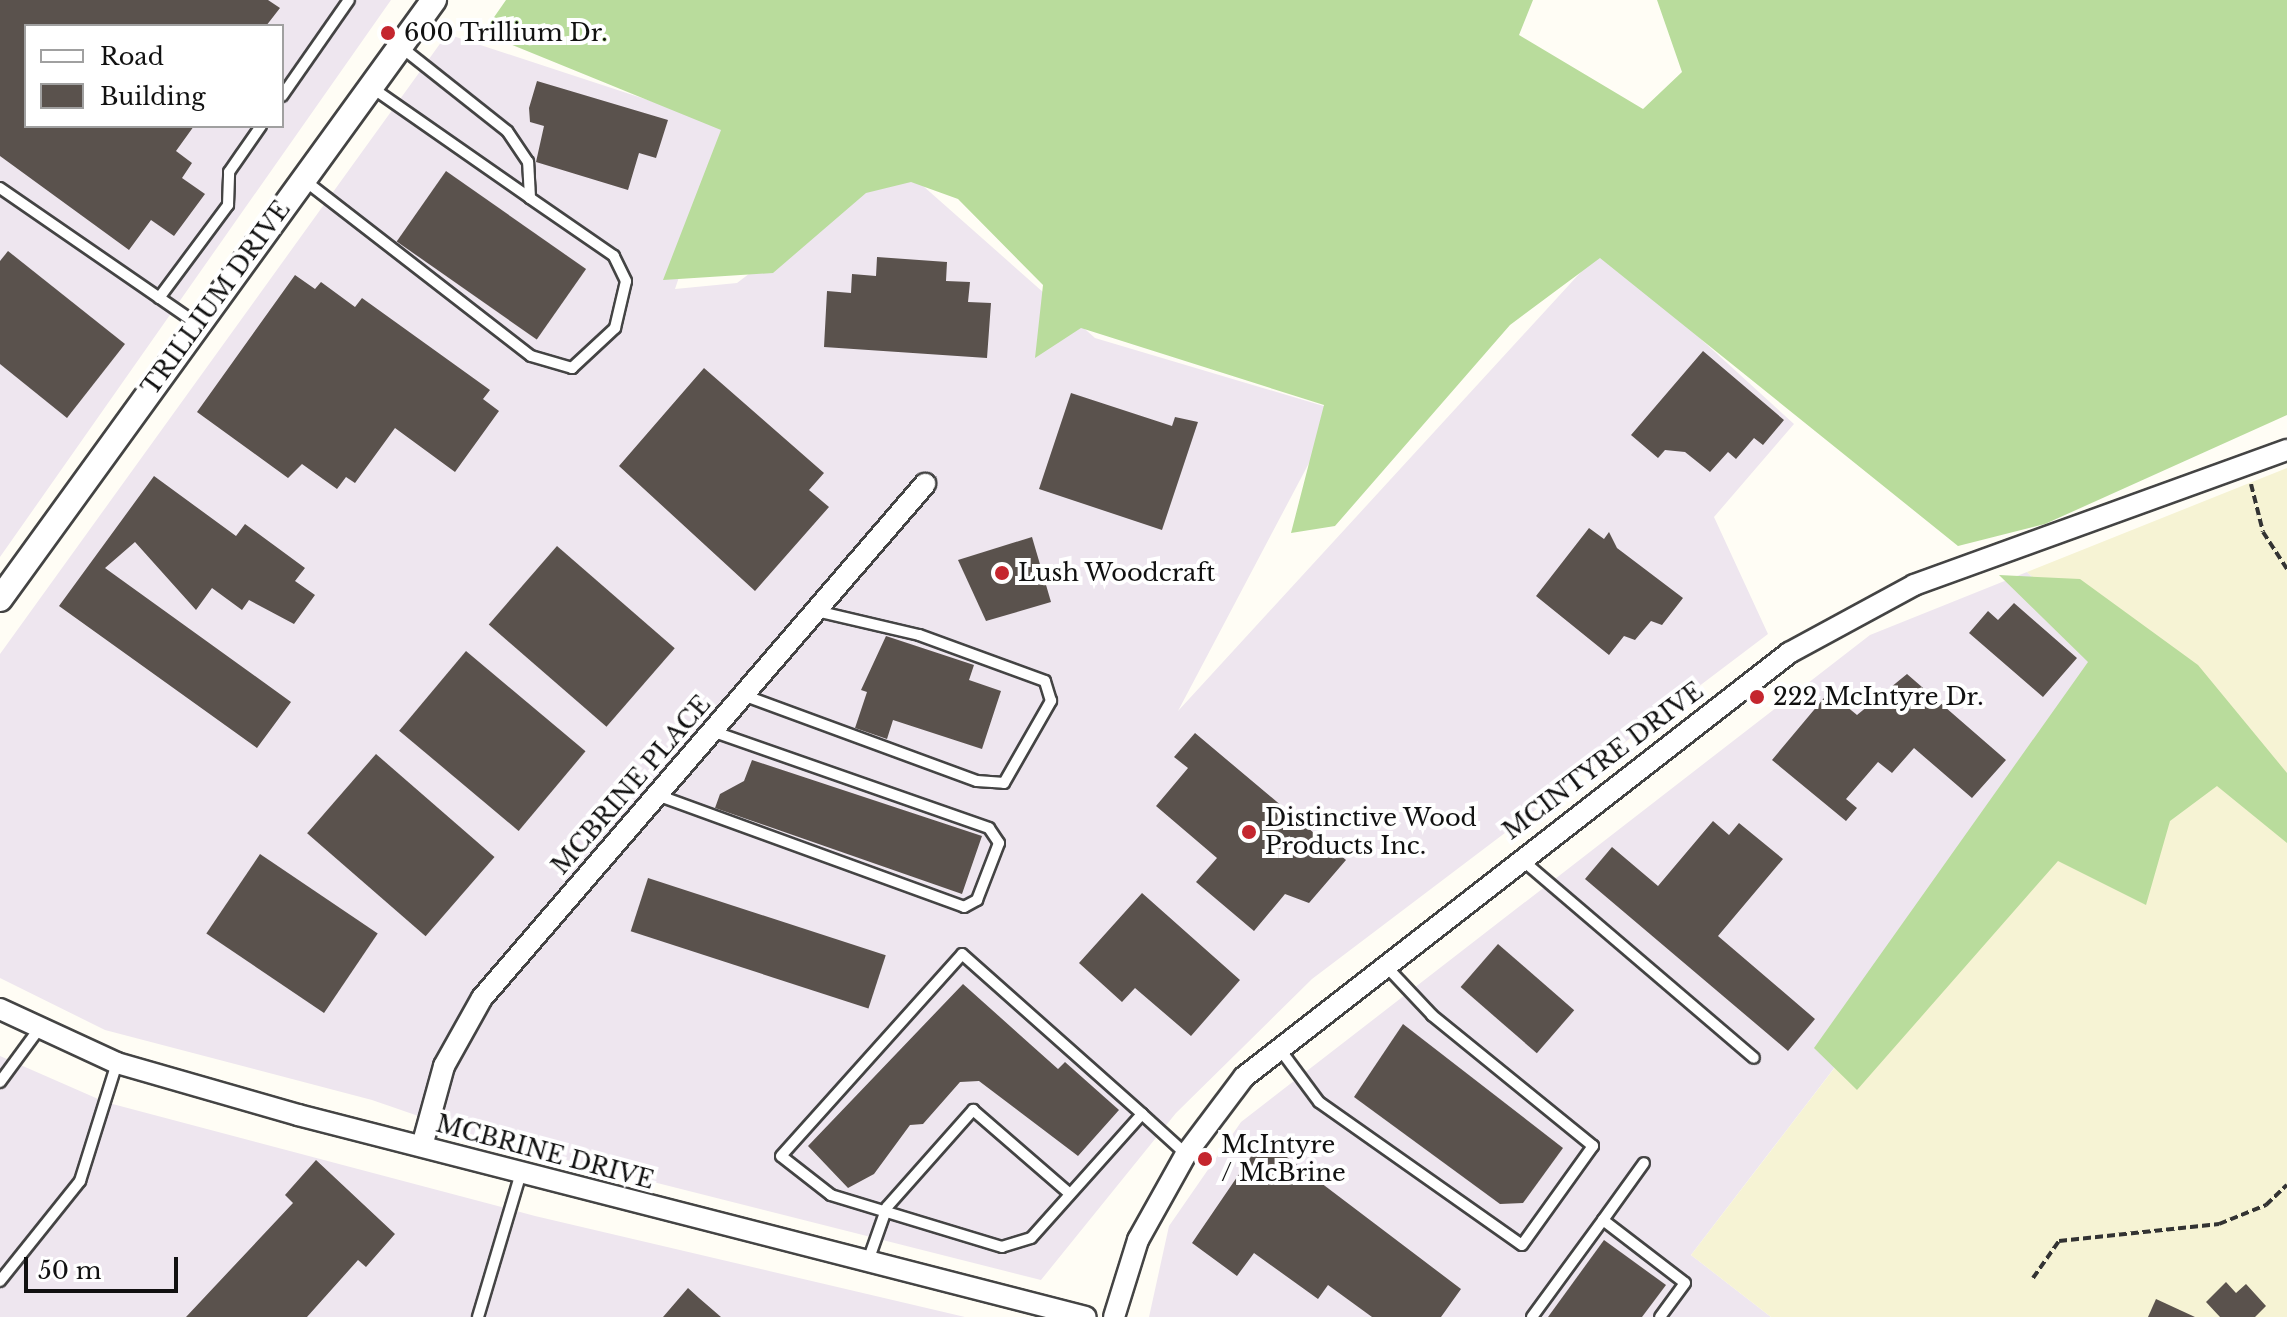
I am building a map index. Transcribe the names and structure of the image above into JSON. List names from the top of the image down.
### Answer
{
  "streets": {
    "street": [
      "TRILLIUM DRIVE",
      "MCINTYRE DRIVE",
      "MCBRINE PLACE",
      "MCBRINE DRIVE"
    ]
  },
  "crossings": [
    ["MCBRINE PLACE", "MCBRINE DRIVE"]
  ],
  "places": [
    "600 Trillium Dr.",
    "Lush Woodcraft",
    "222 McIntyre Dr.",
    "Distinctive Wood Products Inc.",
    "McIntyre / McBrine"
  ],
  "legend": ["Road", "Building"],
  "scale_bar": "50 m"
}
